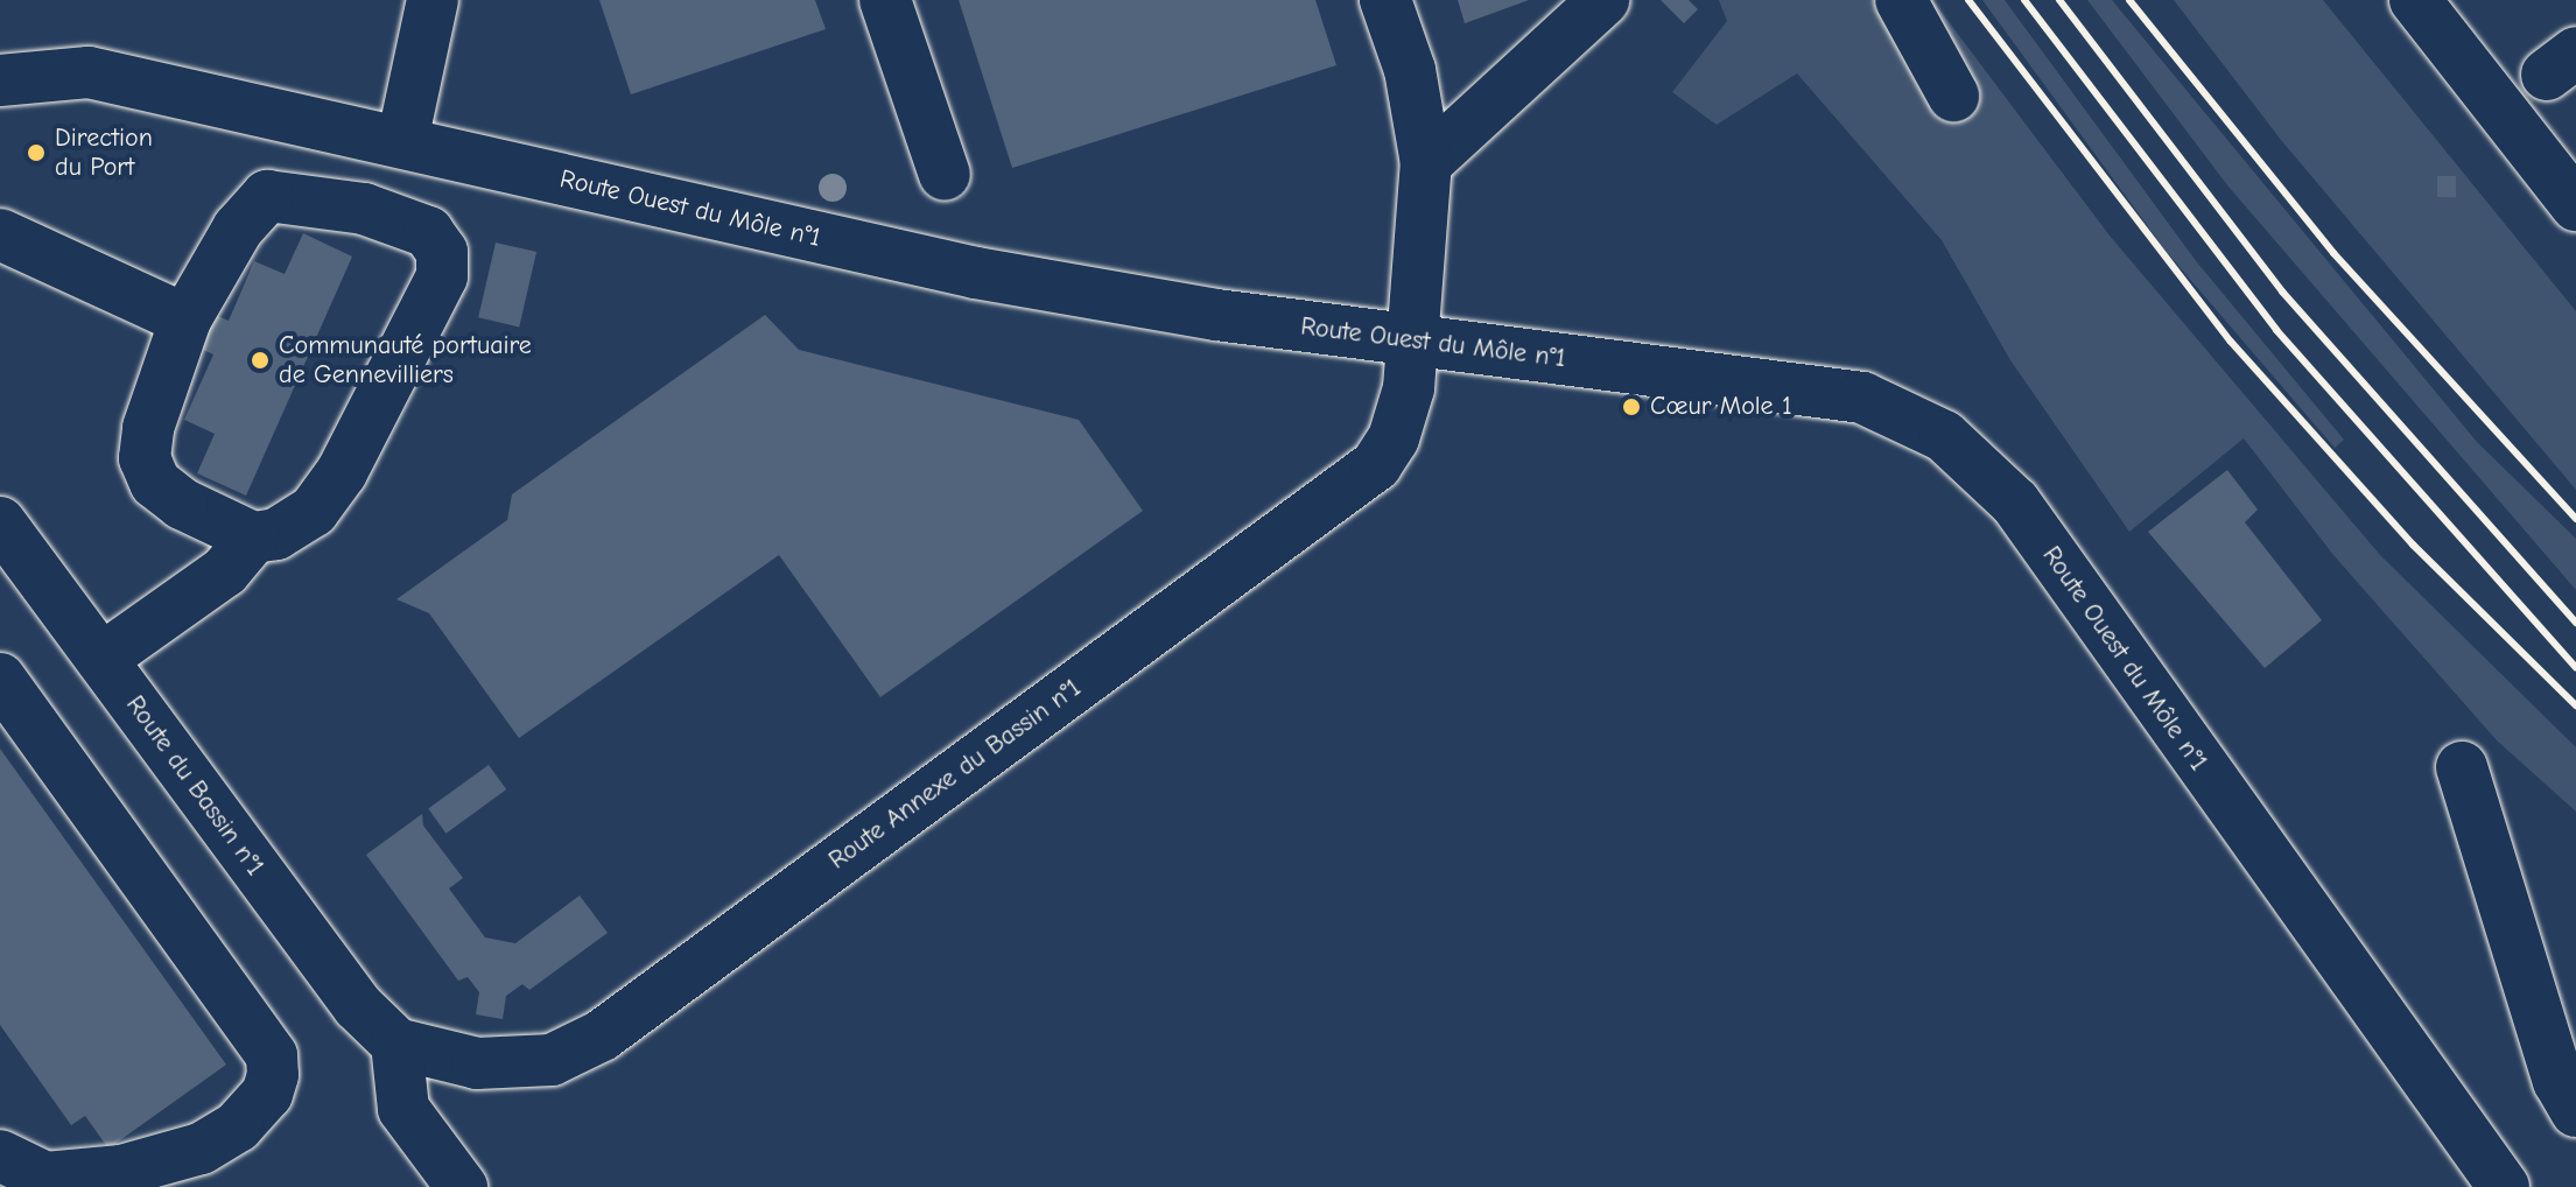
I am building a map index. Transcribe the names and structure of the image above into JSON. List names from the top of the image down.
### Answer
{
  "streets": {
    "street": ["Route Ouest du Môle n°1", "Route Annexe du Bassin n°1", "Route du Bassin n°1"]
  },
  "crossings": [
    ["Route Ouest du Môle n°1", "Route Annexe du Bassin n°1"],
    ["Route Annexe du Bassin n°1", "Route du Bassin n°1"]
  ],
  "places": ["Direction du Port", "Communauté portuaire de Gennevilliers", "Cœur Mole 1"]
}
